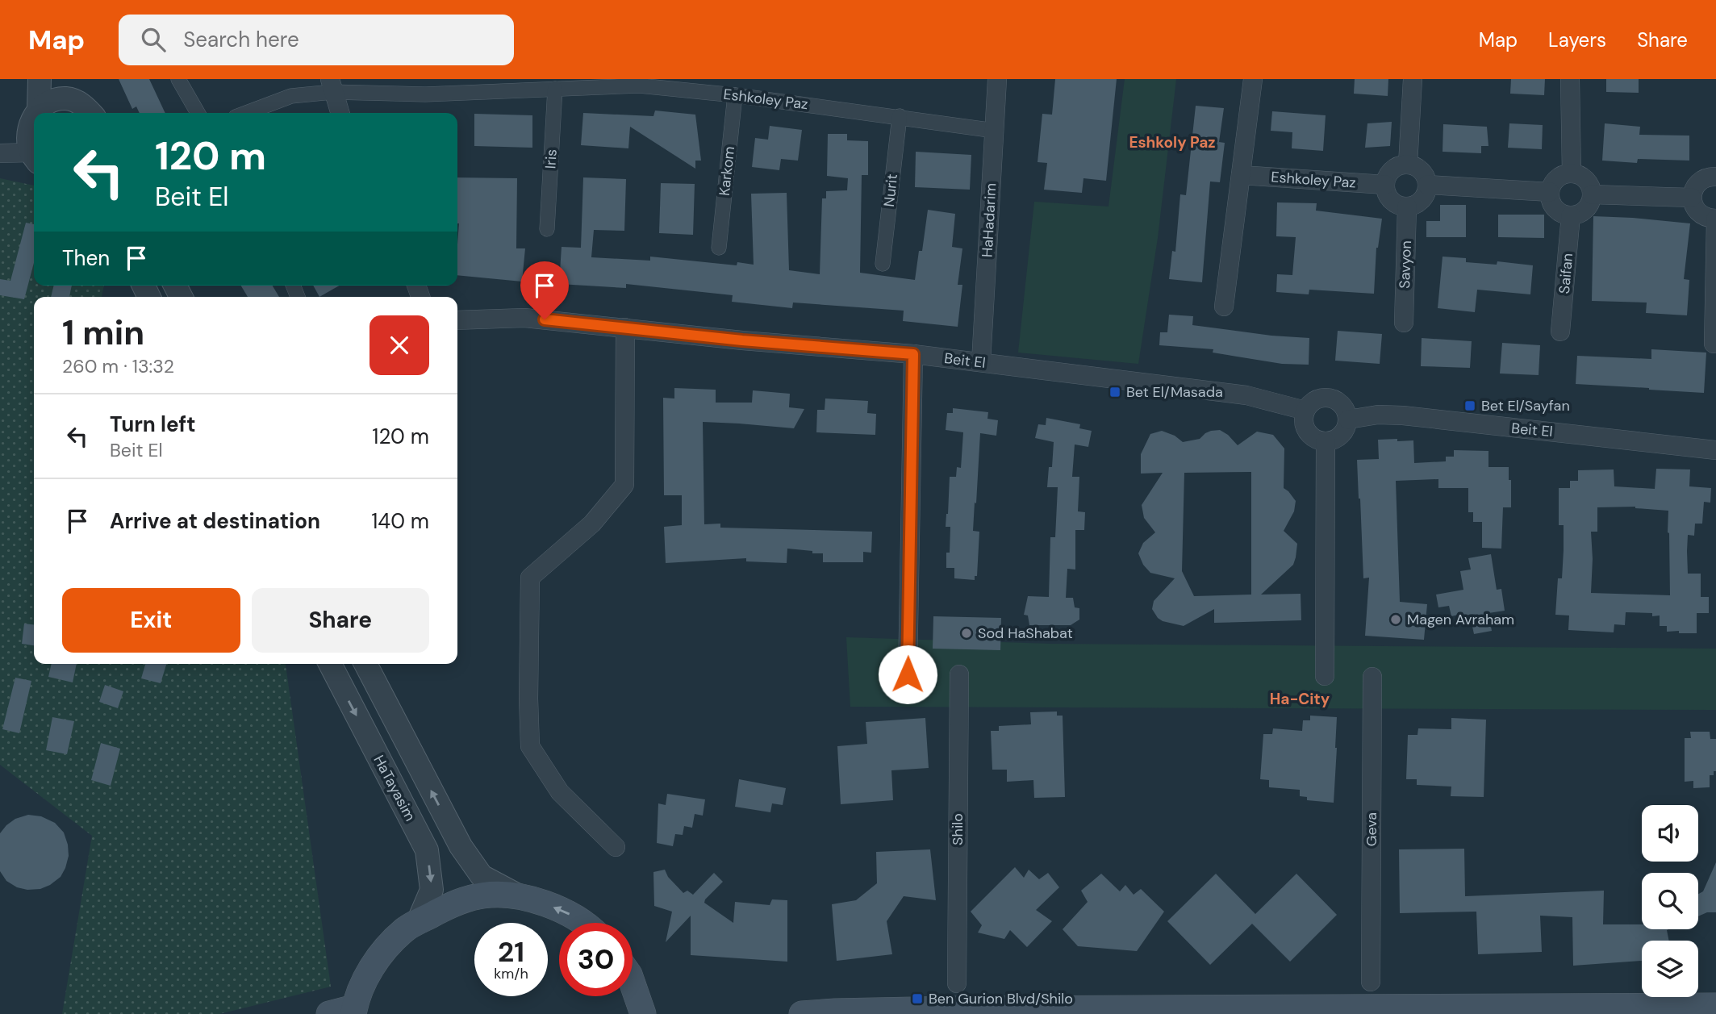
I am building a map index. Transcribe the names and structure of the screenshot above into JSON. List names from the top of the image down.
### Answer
{
  "streets": {
    "street": [
      "Eshkoley Paz",
      "Iris",
      "Karkom",
      "Nurit",
      "HaHadarim",
      "Savyon",
      "Saifan",
      "Beit El",
      "HaTayasim",
      "Shilo",
      "Geva"
    ]
  },
  "crossings": [
    ["Eshkoley Paz", "Iris"],
    ["Eshkoley Paz", "Karkom"],
    ["Eshkoley Paz", "Nurit"],
    ["Eshkoley Paz", "HaHadarim"],
    ["Eshkoley Paz", "Savyon"],
    ["HaHadarim", "Beit El"]
  ],
  "districts": ["Eshkoly Paz", "Ha-City"],
  "places": {
    "transit": ["Bet El/Masada", "Bet El/Sayfan", "Ben Gurion Blvd/Shilo"],
    "other": ["Magen Avraham", "Sod HaShabat"]
  },
  "page": {
    "header": "Map",
    "search": "Search here",
    "nav": ["Map", "Layers", "Share"],
    "turn": ["120 m", "Beit El"],
    "then": "Then",
    "heading": ["1 min", "260 m · 13:32"],
    "list": [
      {
        "name": "Turn left",
        "note": "Beit El",
        "value": "120 m"
      },
      {
        "name": "Arrive at destination",
        "value": "140 m"
      }
    ],
    "buttons": ["Exit", "Share"],
    "speed": "21 km/h",
    "limit": "30"
  }
}
